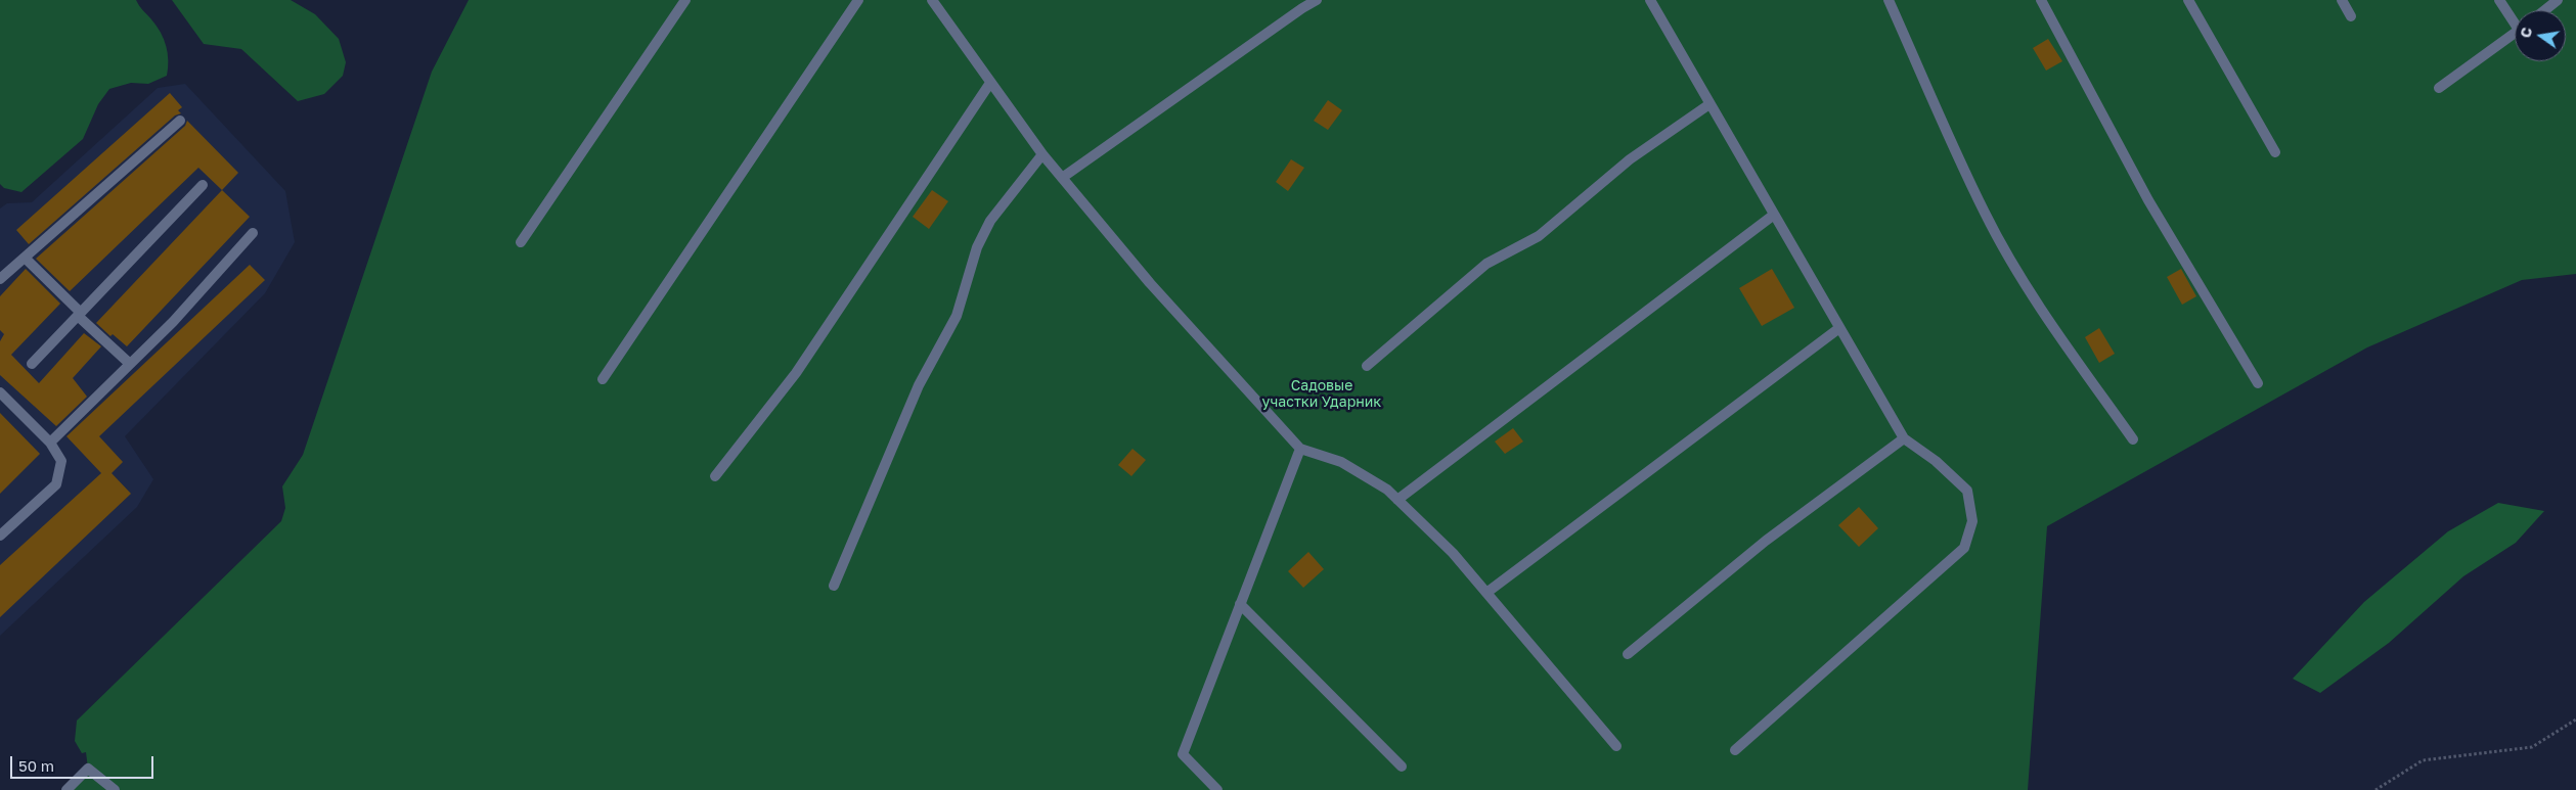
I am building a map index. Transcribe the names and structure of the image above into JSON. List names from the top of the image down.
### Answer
{
  "parks": ["Садовые участки Ударник"],
  "scale_bar": "50 m",
  "north": "left"
}
